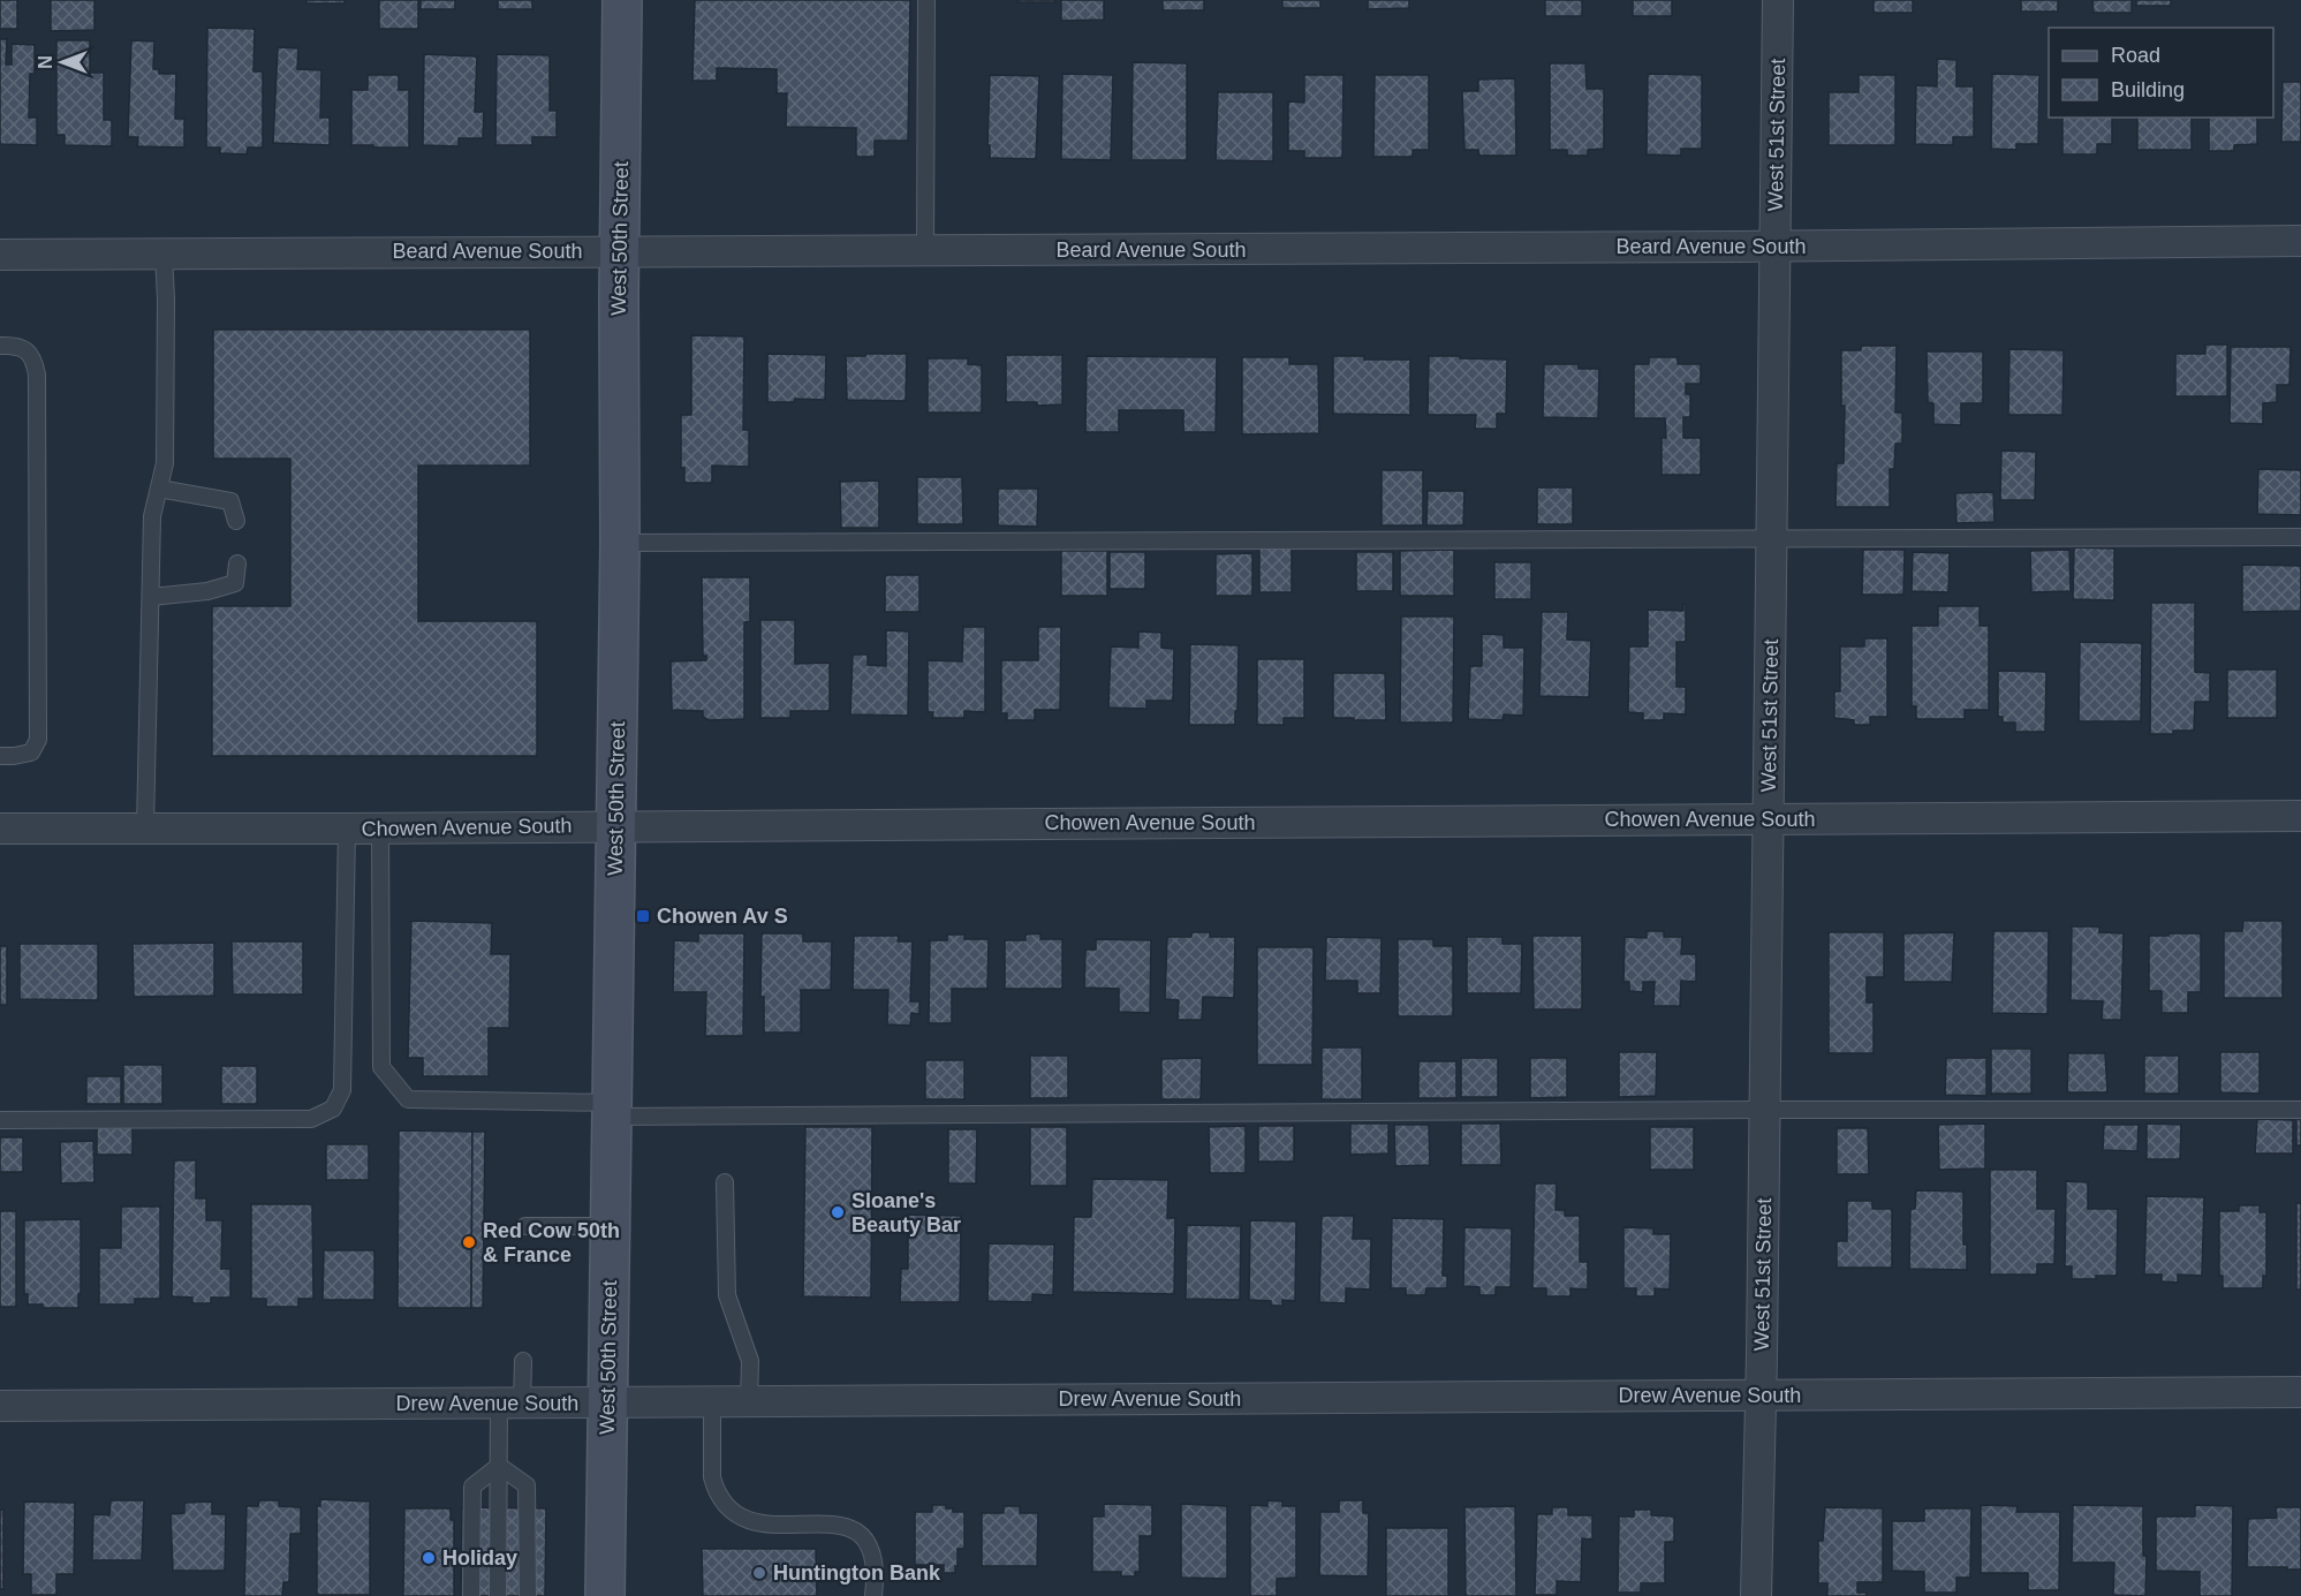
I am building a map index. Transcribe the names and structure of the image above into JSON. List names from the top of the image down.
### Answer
{
  "streets": {
    "main road": ["West 50th Street"],
    "street": [
      "West 51st Street",
      "Beard Avenue South",
      "Chowen Avenue South",
      "Drew Avenue South"
    ]
  },
  "crossings": [
    ["West 51st Street", "Beard Avenue South"],
    ["West 51st Street", "Chowen Avenue South"],
    ["West 51st Street", "Drew Avenue South"],
    ["West 50th Street", "Beard Avenue South"],
    ["West 50th Street", "Chowen Avenue South"],
    ["West 50th Street", "Drew Avenue South"]
  ],
  "places": {
    "transit": ["Chowen Av S"],
    "other": [
      "Sloane's Beauty Bar",
      "Red Cow 50th & France",
      "Holiday",
      "Huntington Bank"
    ]
  },
  "legend": ["Road", "Building"],
  "north": "left"
}
